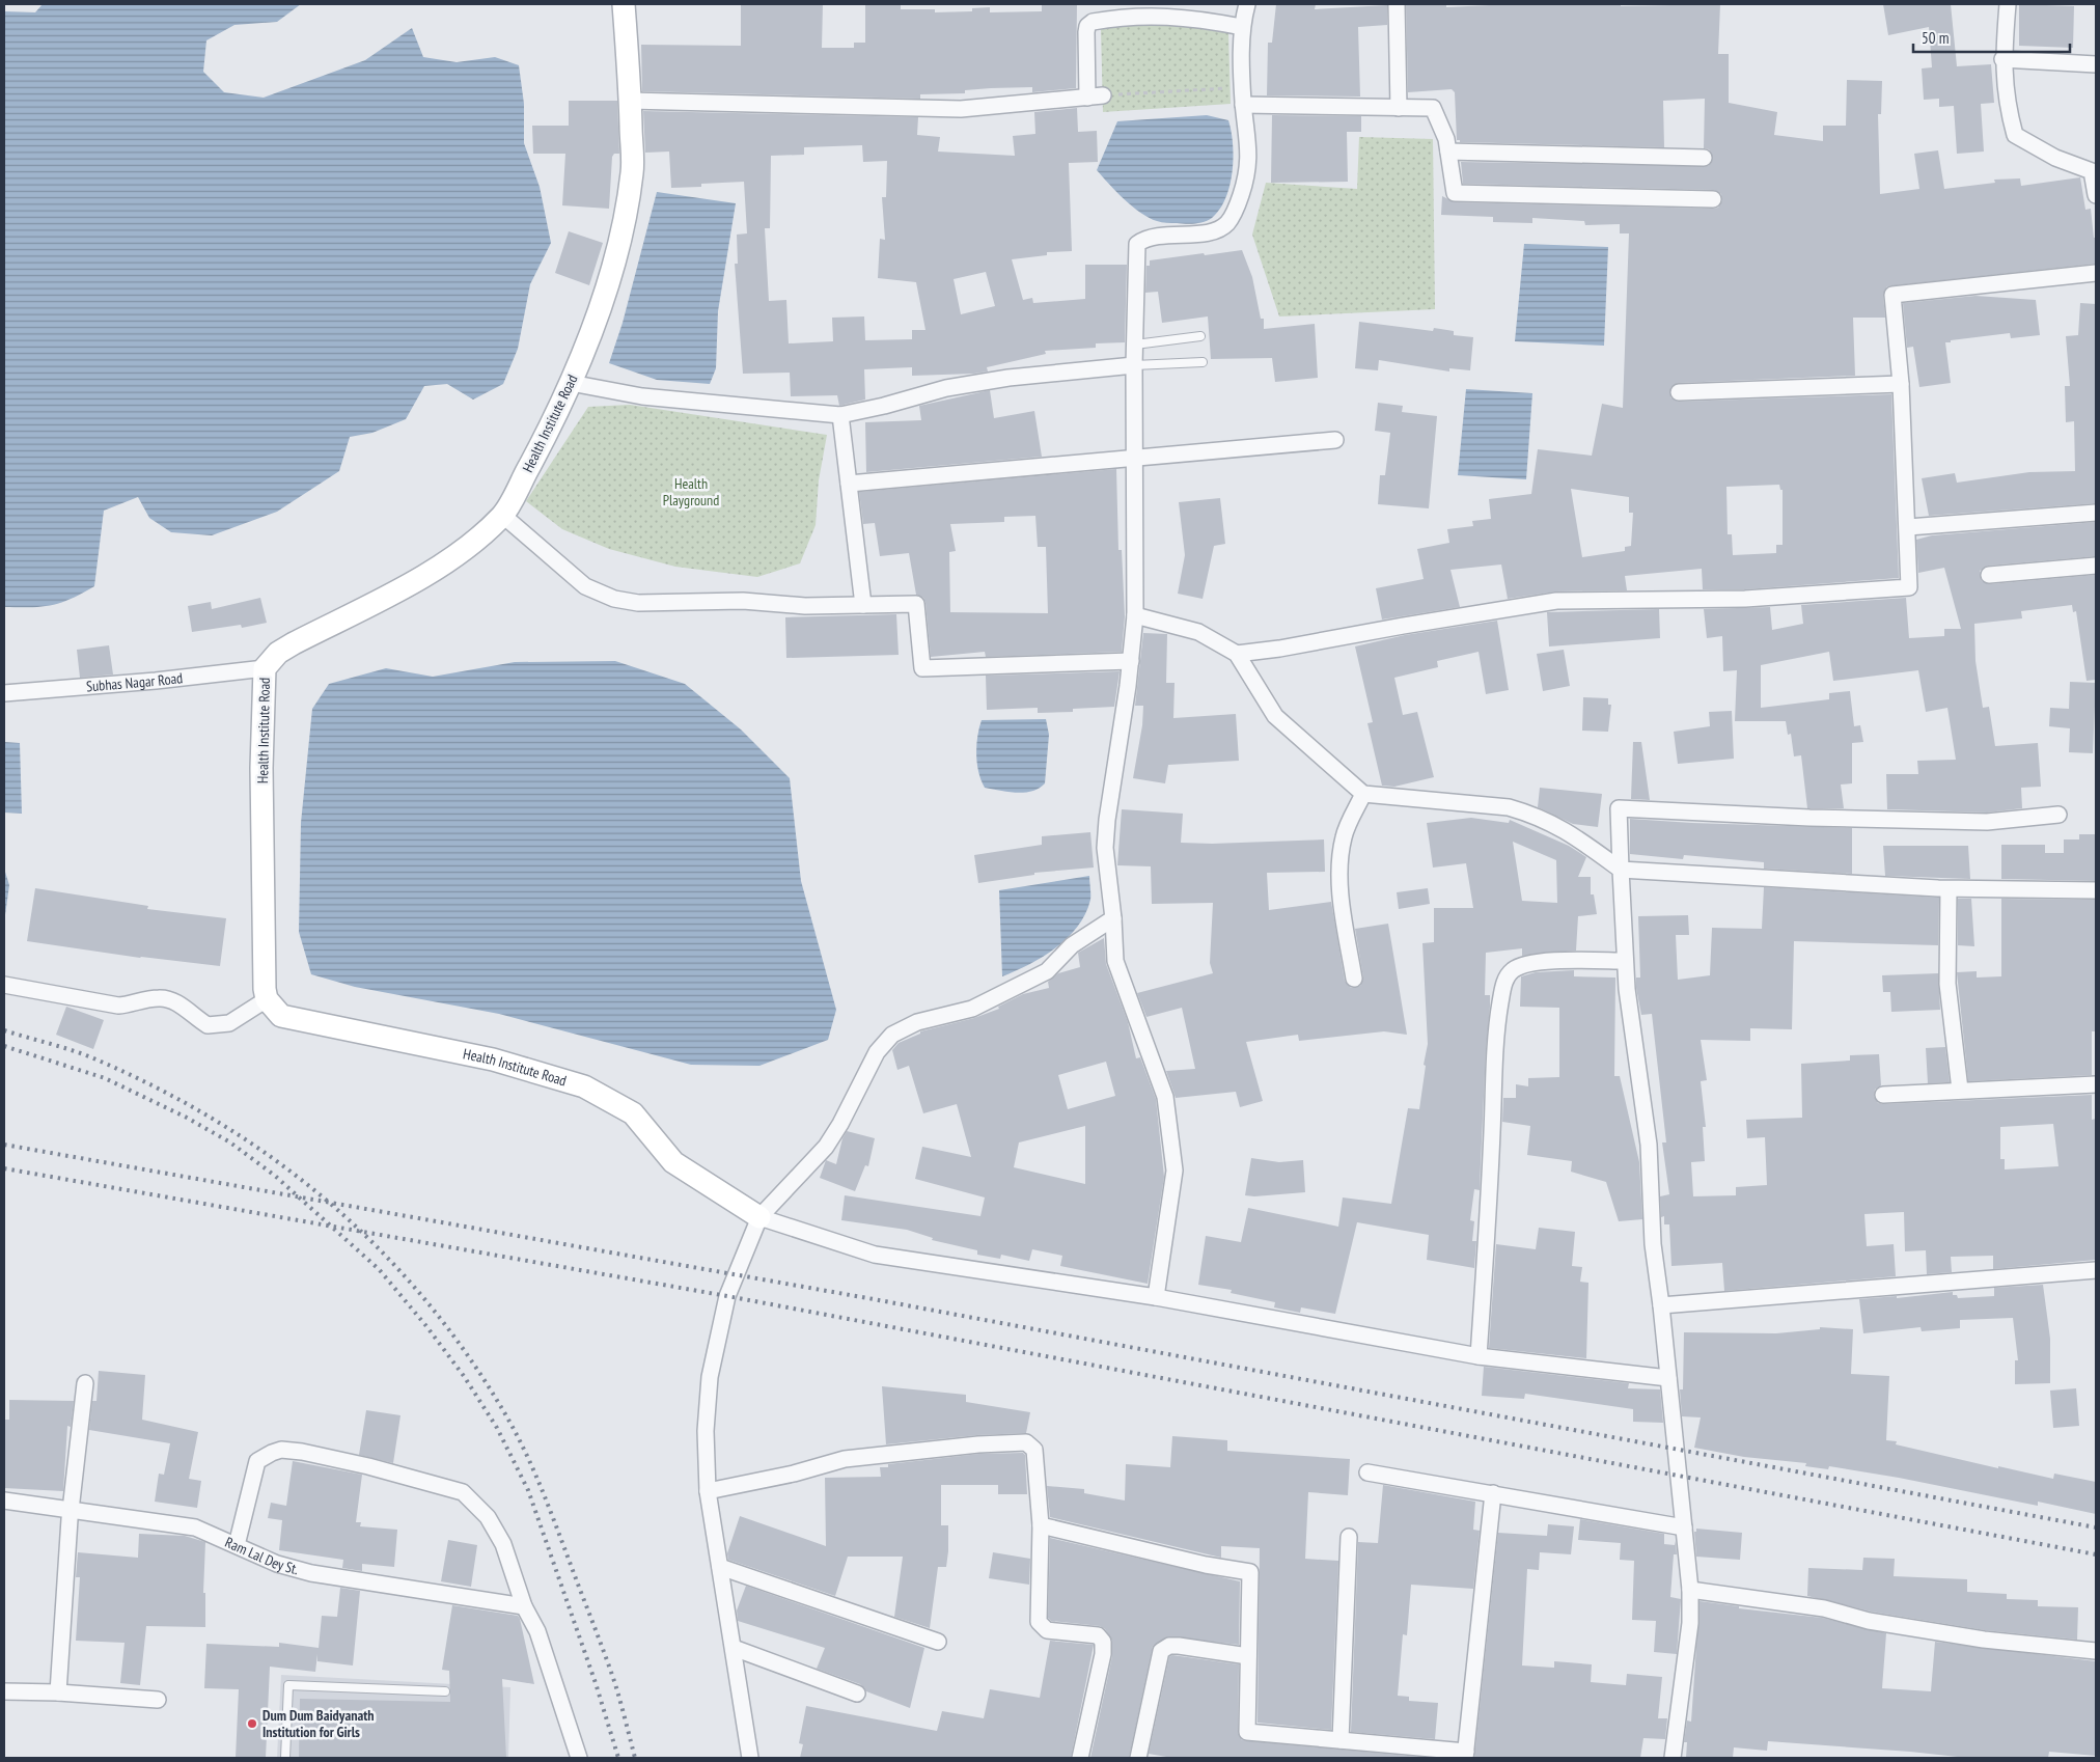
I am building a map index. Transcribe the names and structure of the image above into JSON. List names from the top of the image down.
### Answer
{
  "streets": {
    "street": ["Health Institute Road", "Subhas Nagar Road", "Ram Lal Dey St."]
  },
  "crossings": [
    ["Health Institute Road", "Subhas Nagar Road"]
  ],
  "parks": ["Health Playground"],
  "places": ["Dum Dum Baidyanath Institution for Girls"],
  "scale_bar": "50 m"
}
